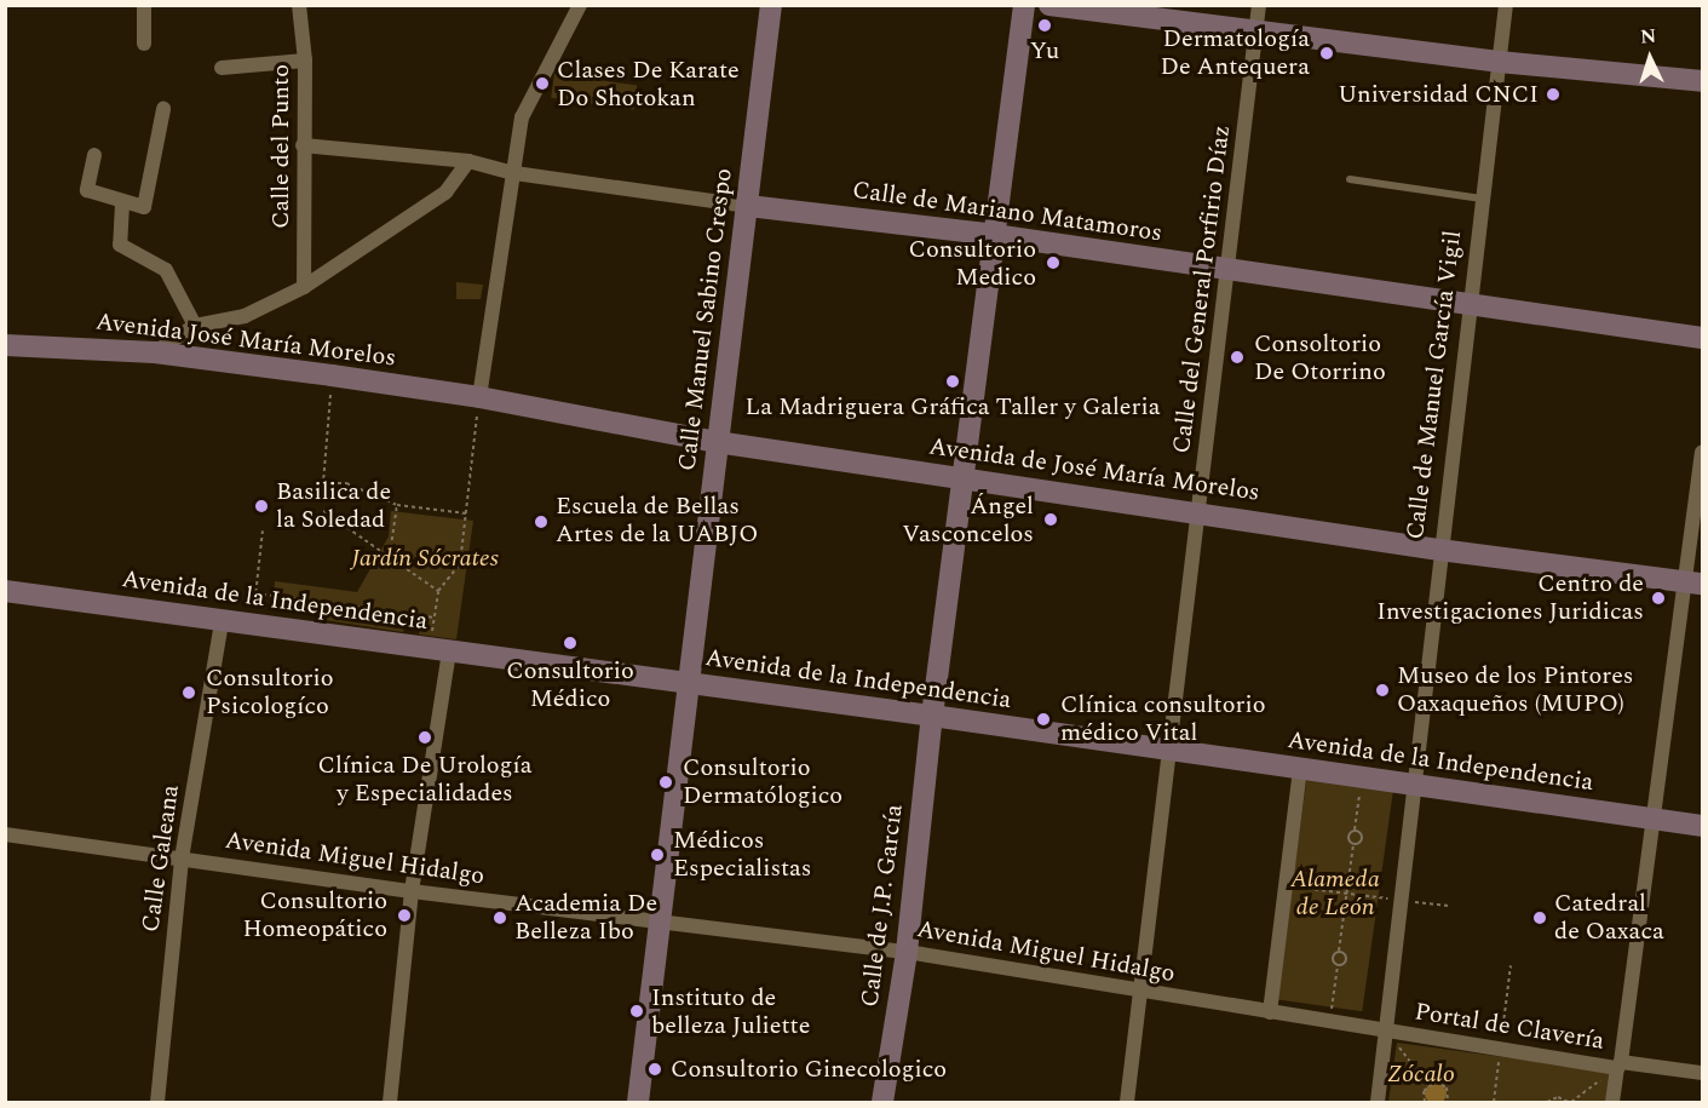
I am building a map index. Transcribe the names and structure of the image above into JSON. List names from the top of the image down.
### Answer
{
  "streets": {
    "street": [
      "Calle del Punto",
      "Calle de Mariano Matamoros",
      "Calle del General Porfirio Díaz",
      "Calle Manuel Sabino Crespo",
      "Avenida José María Morelos",
      "Calle de Manuel García Vigil",
      "Avenida de José María Morelos",
      "Avenida de la Independencia",
      "Calle Galeana",
      "Avenida Miguel Hidalgo",
      "Calle de J.P. García",
      "Portal de Clavería"
    ]
  },
  "crossings": [
    ["Calle del Punto", "Calle de Mariano Matamoros"],
    ["Calle de Mariano Matamoros", "Calle del General Porfirio Díaz"],
    ["Calle de Mariano Matamoros", "Calle Manuel Sabino Crespo"],
    ["Calle de Mariano Matamoros", "Calle de Manuel García Vigil"],
    ["Calle de Mariano Matamoros", "Calle de J.P. García"],
    ["Calle del General Porfirio Díaz", "Avenida de José María Morelos"],
    ["Calle del General Porfirio Díaz", "Avenida de la Independencia"],
    ["Calle del General Porfirio Díaz", "Avenida Miguel Hidalgo"],
    ["Calle Manuel Sabino Crespo", "Avenida de José María Morelos"],
    ["Calle Manuel Sabino Crespo", "Avenida de la Independencia"],
    ["Calle Manuel Sabino Crespo", "Avenida Miguel Hidalgo"],
    ["Avenida José María Morelos", "Avenida de José María Morelos"],
    ["Calle de Manuel García Vigil", "Avenida de José María Morelos"],
    ["Calle de Manuel García Vigil", "Avenida de la Independencia"],
    ["Calle de Manuel García Vigil", "Avenida Miguel Hidalgo"],
    ["Calle de Manuel García Vigil", "Portal de Clavería"],
    ["Avenida de José María Morelos", "Calle de J.P. García"],
    ["Avenida de la Independencia", "Calle Galeana"],
    ["Avenida de la Independencia", "Calle de J.P. García"],
    ["Calle Galeana", "Avenida Miguel Hidalgo"],
    ["Avenida Miguel Hidalgo", "Calle de J.P. García"],
    ["Avenida Miguel Hidalgo", "Portal de Clavería"]
  ],
  "parks": ["Jardín Sócrates", "Alameda de León", "Zócalo"],
  "places": [
    "Yu",
    "Dermatología De Antequera",
    "Clases De Karate Do Shotokan",
    "Universidad CNCI",
    "Consultorio Medico",
    "Consoltorio De Otorrino",
    "La Madriguera Gráfica Taller y Galeria",
    "Basilica de la Soledad",
    "Ángel Vasconcelos",
    "Escuela de Bellas Artes de la UABJO",
    "Centro de Investigaciones Juridicas",
    "Consultorio Médico",
    "Museo de los Pintores Oaxaqueños (MUPO)",
    "Consultorio Psicologíco",
    "Clínica consultorio médico Vital",
    "Clínica De Urología y Especialidades",
    "Consultorio Dermatólogico",
    "Médicos Especialistas",
    "Consultorio Homeopático",
    "Academia De Belleza Ibo",
    "Catedral de Oaxaca",
    "Instituto de belleza Juliette",
    "Consultorio Ginecologico"
  ],
  "north": "top"
}
